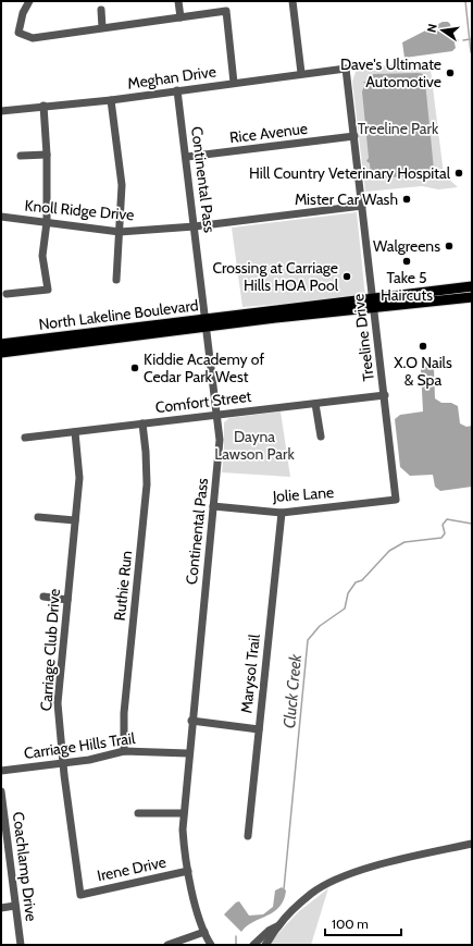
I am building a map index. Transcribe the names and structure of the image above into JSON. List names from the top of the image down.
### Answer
{
  "streets": {
    "main road": ["North Lakeline Boulevard"],
    "street": [
      "Meghan Drive",
      "Rice Avenue",
      "Continental Pass",
      "Knoll Ridge Drive",
      "Treeline Drive",
      "Comfort Street",
      "Jolie Lane",
      "Ruthie Run",
      "Carriage Club Drive",
      "Marysol Trail",
      "Carriage Hills Trail",
      "Coachlamp Drive",
      "Irene Drive"
    ]
  },
  "crossings": [
    ["Meghan Drive", "Continental Pass"],
    ["Meghan Drive", "Treeline Drive"],
    ["Rice Avenue", "Continental Pass"],
    ["Rice Avenue", "Treeline Drive"],
    ["Continental Pass", "Knoll Ridge Drive"],
    ["Continental Pass", "North Lakeline Boulevard"],
    ["Continental Pass", "Comfort Street"],
    ["Continental Pass", "Jolie Lane"],
    ["Continental Pass", "Carriage Hills Trail"],
    ["Continental Pass", "Irene Drive"],
    ["Knoll Ridge Drive", "Treeline Drive"],
    ["North Lakeline Boulevard", "Treeline Drive"],
    ["Treeline Drive", "Comfort Street"],
    ["Treeline Drive", "Jolie Lane"],
    ["Comfort Street", "Ruthie Run"],
    ["Comfort Street", "Carriage Club Drive"],
    ["Jolie Lane", "Marysol Trail"],
    ["Ruthie Run", "Carriage Hills Trail"],
    ["Carriage Club Drive", "Carriage Hills Trail"],
    ["Carriage Club Drive", "Irene Drive"]
  ],
  "water": ["Cluck Creek"],
  "parks": ["Treeline Park", "Dayna Lawson Park"],
  "places": [
    "Dave's Ultimate Automotive",
    "Hill Country Veterinary Hospital",
    "Mister Car Wash",
    "Walgreens",
    "Take 5 Haircuts",
    "Crossing at Carriage Hills HOA Pool",
    "X.O Nails & Spa",
    "Kiddie Academy of Cedar Park West"
  ],
  "scale_bar": "100 m",
  "north": "left"
}
